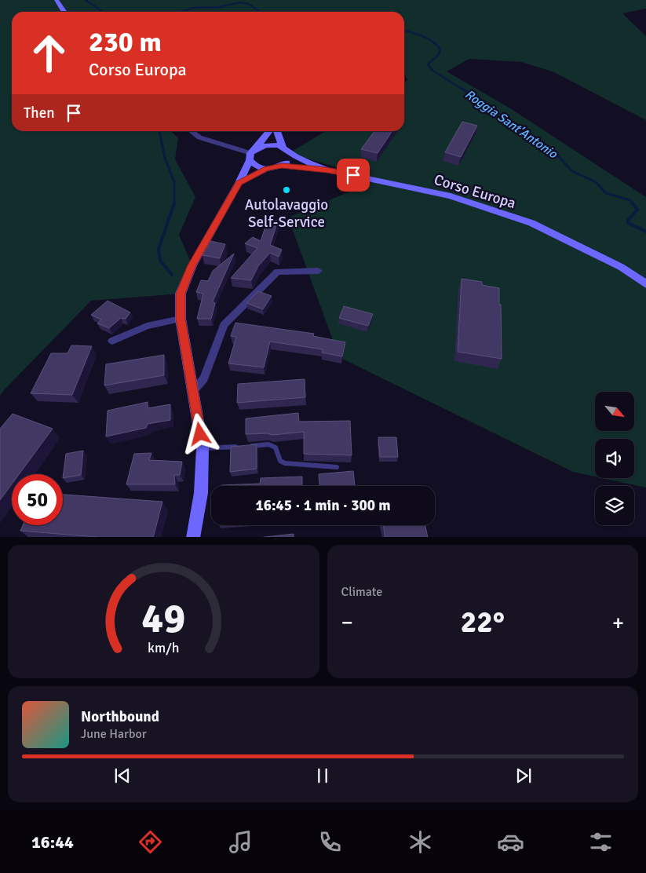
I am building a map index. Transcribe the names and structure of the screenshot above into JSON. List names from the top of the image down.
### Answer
{
  "streets": {
    "main road": ["Corso Europa"]
  },
  "water": ["Roggia Sant'Antonio"],
  "places": ["Autolavaggio Self-Service"],
  "north": "bottom right",
  "page": {
    "turn": ["230 m", "Corso Europa"],
    "then": "Then",
    "limit": "50",
    "trip": "16:45 · 1 min · 300 m",
    "tile": "Climate",
    "heat": ["−", "22°", "+"],
    "song": ["Northbound", "June Harbor"],
    "tabs": "16:44",
    "gauge": ["49", "km/h"]
  }
}
